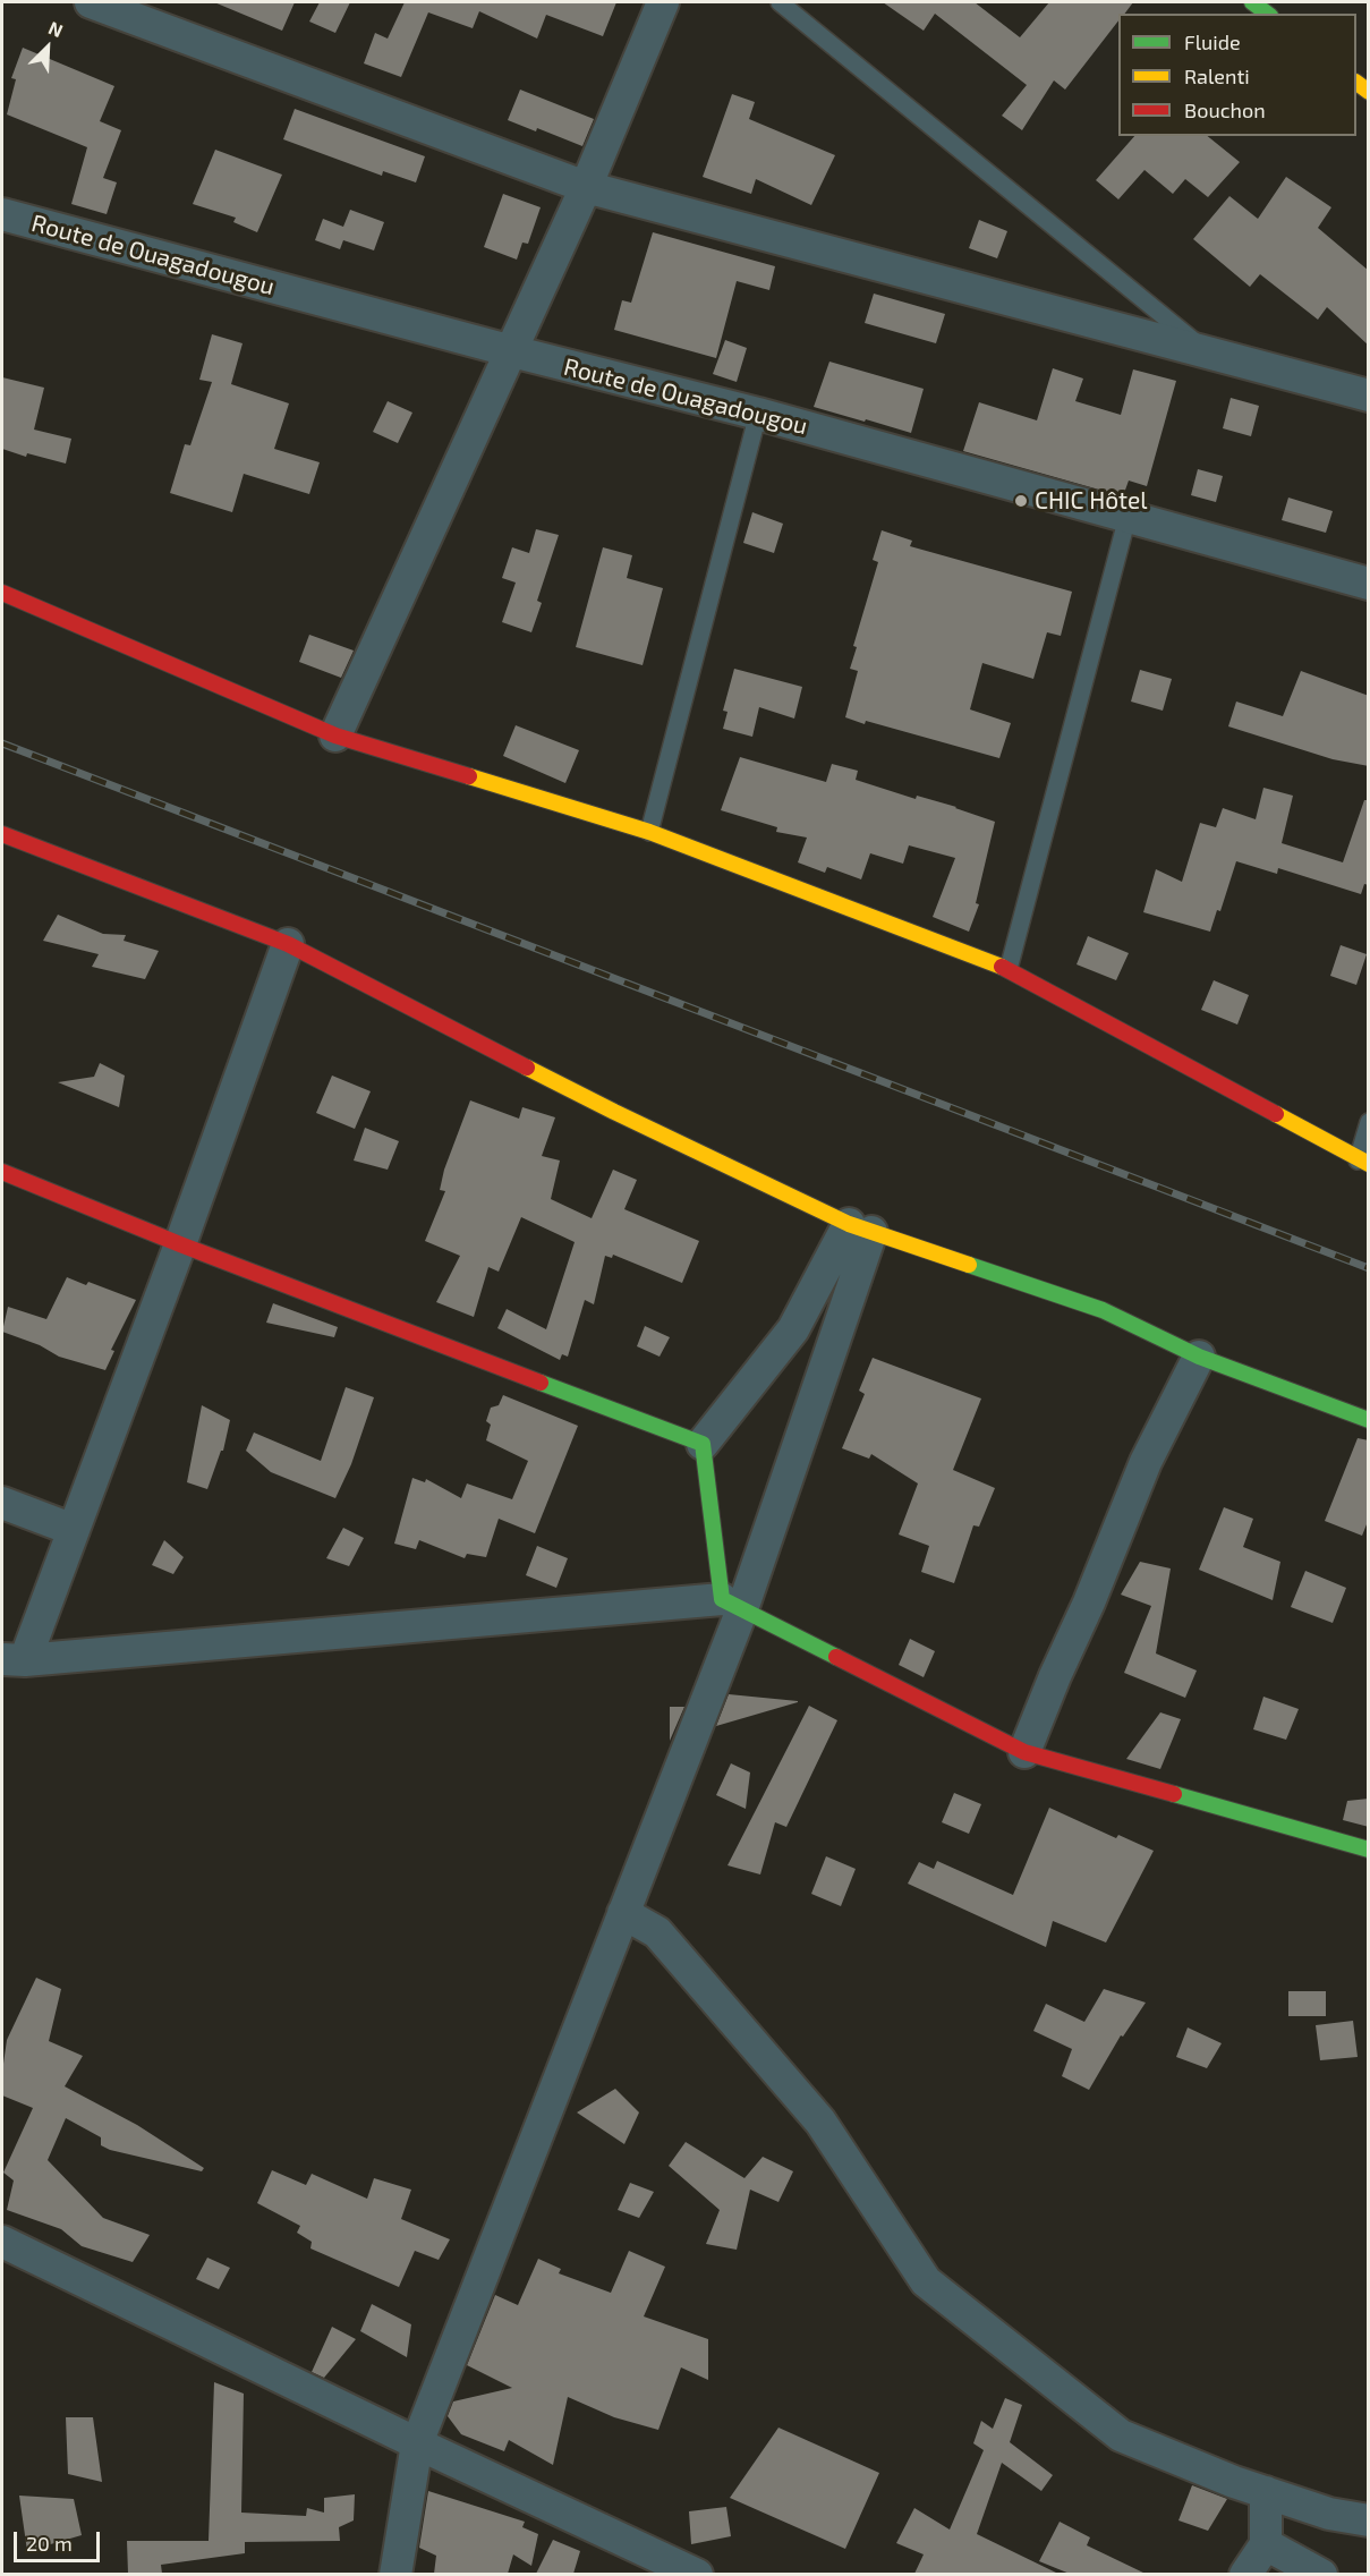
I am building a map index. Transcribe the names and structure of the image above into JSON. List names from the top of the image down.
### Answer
{
  "streets": {
    "street": ["Route de Ouagadougou"]
  },
  "places": ["CHIC Hôtel"],
  "legend": ["Fluide", "Ralenti", "Bouchon"],
  "scale_bar": "20 m",
  "north": "top right"
}
